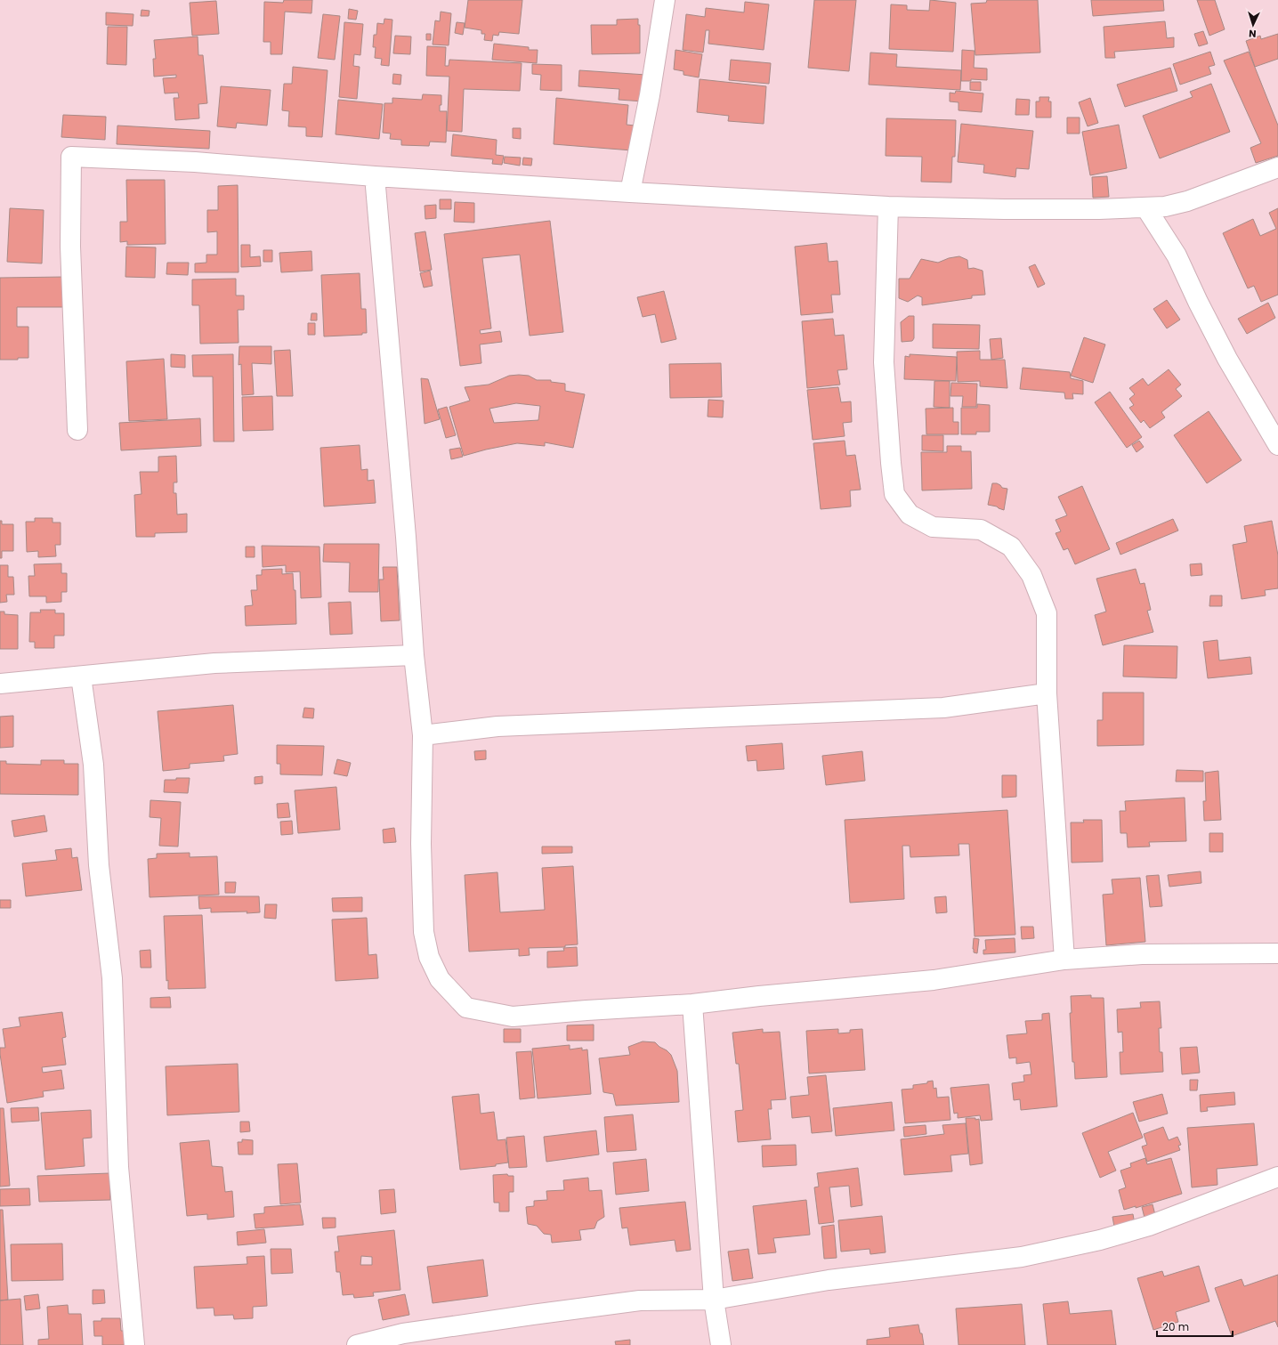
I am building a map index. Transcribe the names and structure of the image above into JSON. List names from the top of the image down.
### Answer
{
  "scale_bar": "20 m",
  "north": "bottom"
}
